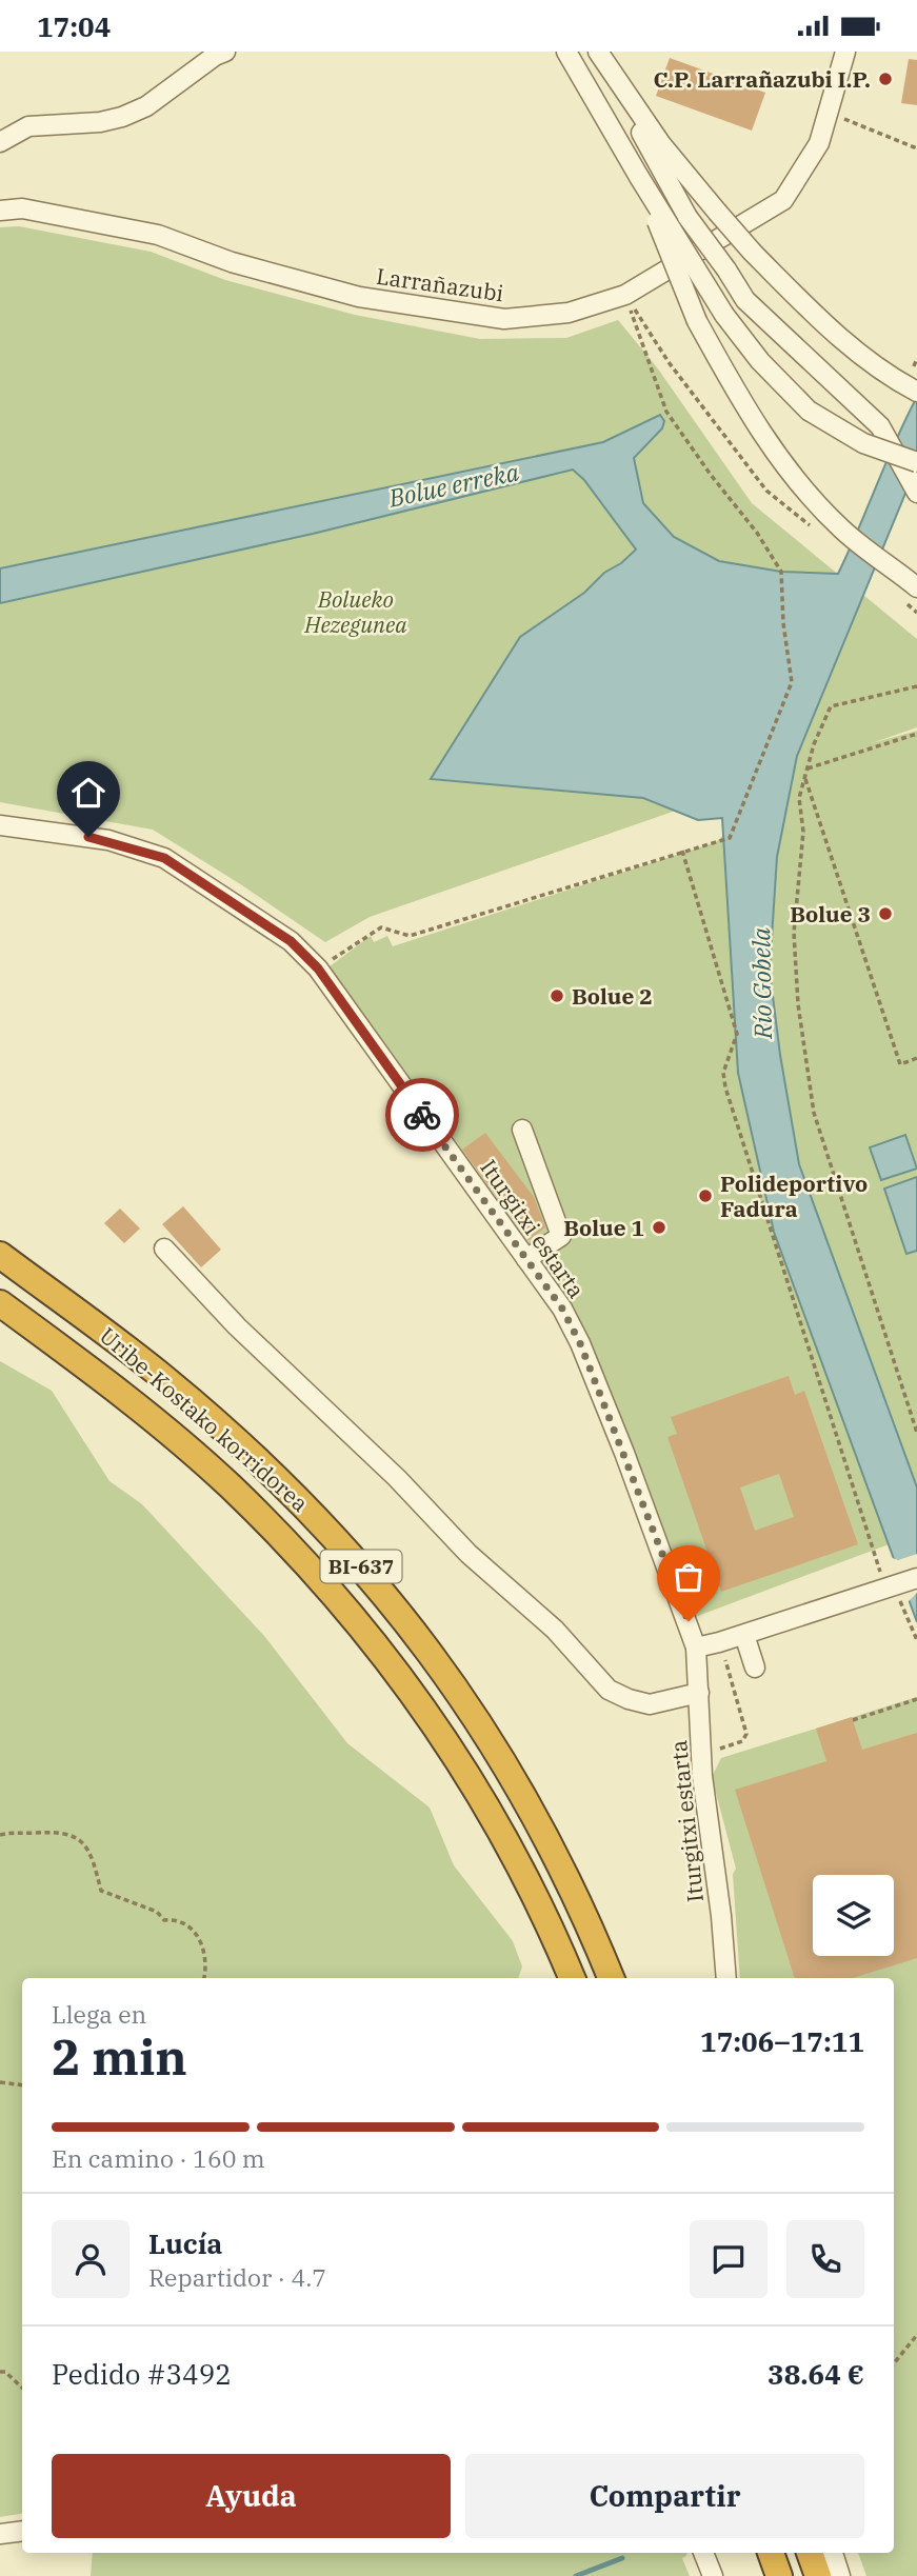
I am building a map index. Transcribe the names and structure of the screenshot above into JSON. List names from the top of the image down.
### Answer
{
  "streets": {
    "highway": ["Uribe-Kostako korridorea", "BI-637"],
    "street": ["Larrañazubi", "Iturgitxi estarta"]
  },
  "water": ["Bolue erreka", "Río Gobela"],
  "parks": ["Bolueko Hezegunea"],
  "places": [
    "C.P. Larrañazubi I.P.",
    "Bolue 3",
    "Bolue 2",
    "Polideportivo Fadura",
    "Bolue 1"
  ],
  "page": {
    "status": "17:04",
    "heading": ["2 min", "Llega en", "17:06–17:11"],
    "panel": [
      "Lucía",
      "Repartidor · 4.7",
      "Pedido #3492",
      "38.64 €"
    ],
    "bar": "En camino · 160 m",
    "buttons": ["Ayuda", "Compartir"]
  }
}
